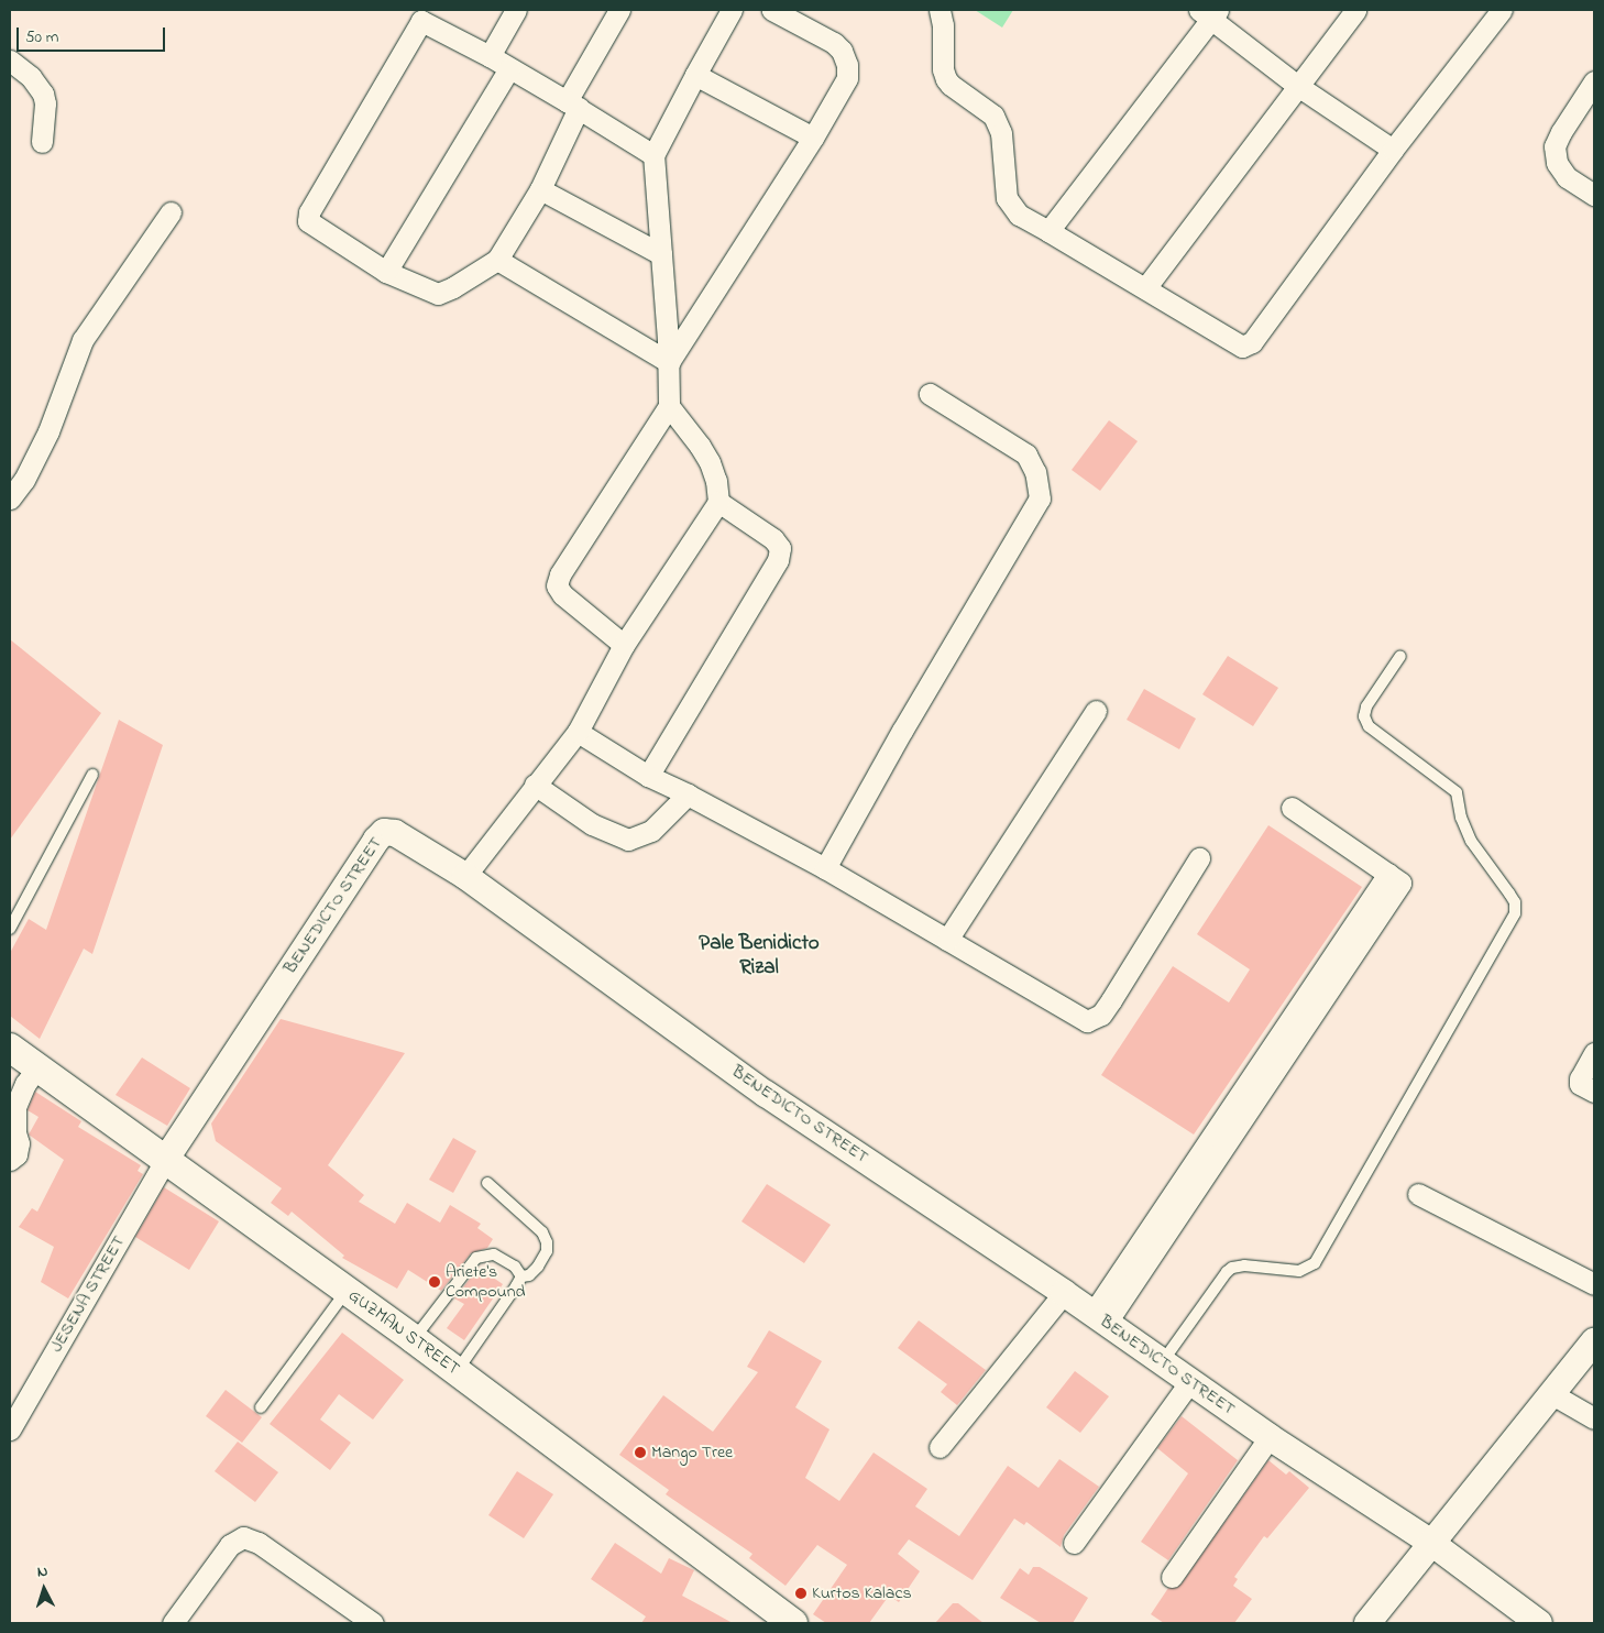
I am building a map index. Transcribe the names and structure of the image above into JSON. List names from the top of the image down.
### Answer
{
  "streets": {
    "main road": ["GUZMAN STREET"],
    "street": ["BENEDICTO STREET", "JESENA STREET"]
  },
  "crossings": [
    ["BENEDICTO STREET", "JESENA STREET"],
    ["BENEDICTO STREET", "GUZMAN STREET"],
    ["JESENA STREET", "GUZMAN STREET"]
  ],
  "districts": ["Pale Benidicto Rizal"],
  "places": ["Ariete's Compound", "Mango Tree", "Kurtos Kalacs"],
  "scale_bar": "50 m",
  "north": "top"
}
